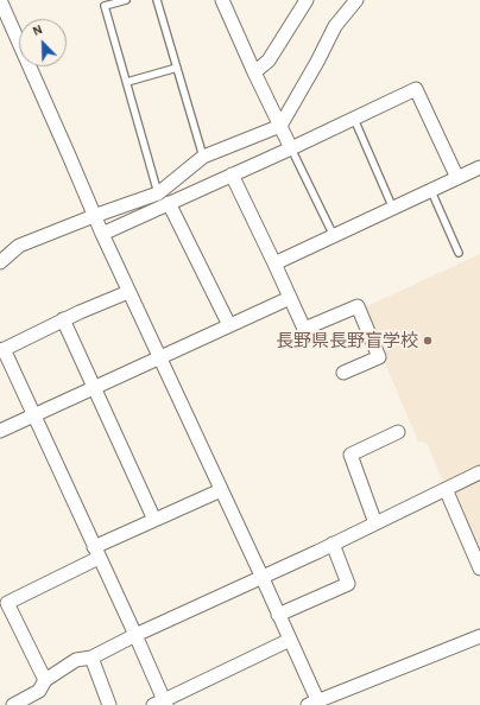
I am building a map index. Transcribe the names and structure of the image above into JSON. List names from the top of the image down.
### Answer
{
  "places": ["長野県長野盲学校"],
  "north": "top left"
}
